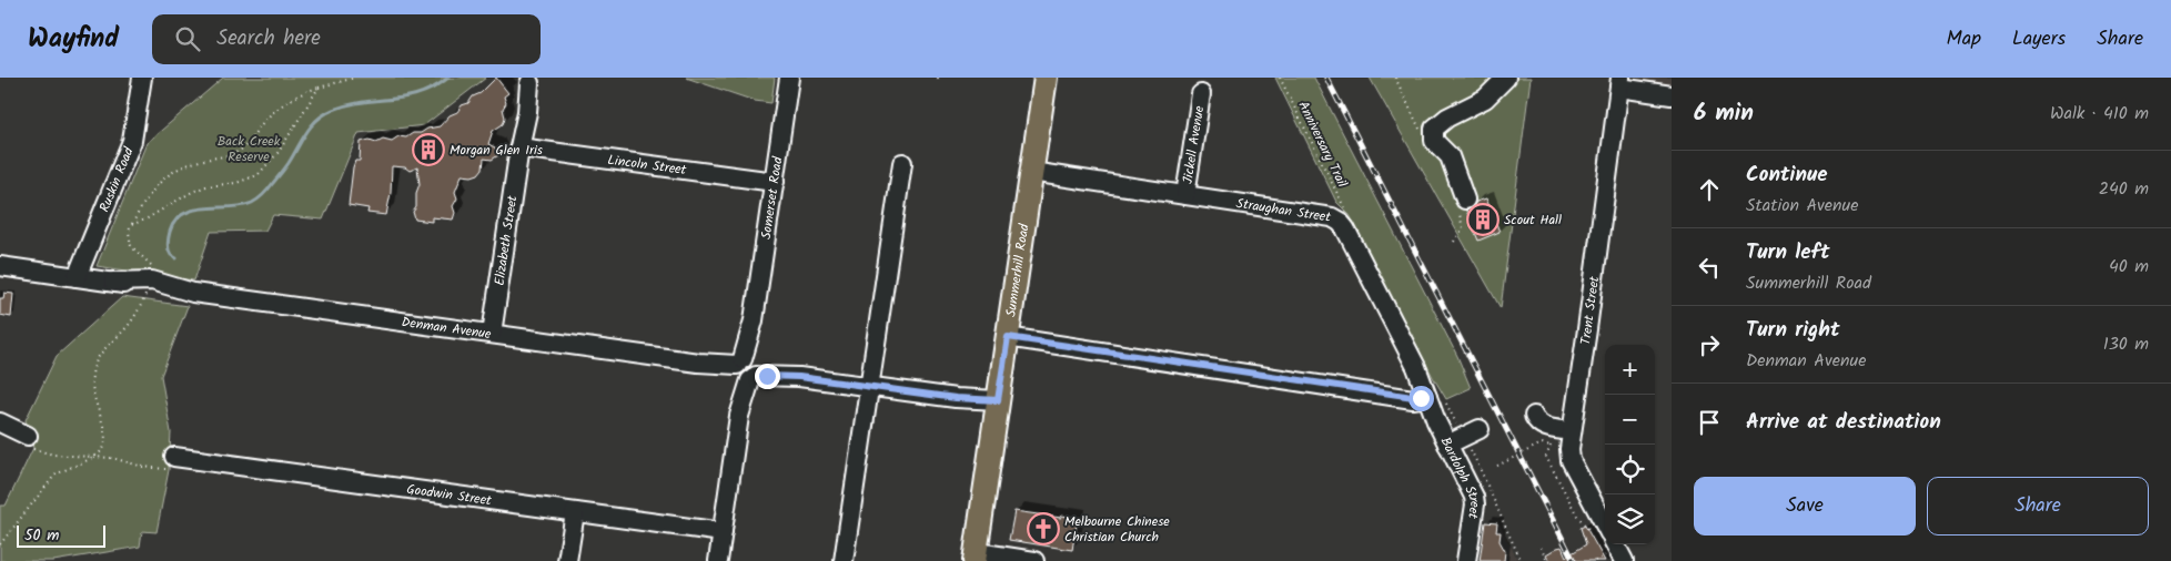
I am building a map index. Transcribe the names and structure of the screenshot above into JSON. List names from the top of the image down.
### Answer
{
  "streets": {
    "main road": ["Summerhill Road"],
    "street": [
      "Jickell Avenue",
      "Lincoln Street",
      "Ruskin Road",
      "Somerset Road",
      "Straughan Street",
      "Elizabeth Street",
      "Trent Street",
      "Denman Avenue",
      "Bardolph Street",
      "Goodwin Street"
    ],
    "path": ["Anniversary Trail"]
  },
  "crossings": [
    ["Jickell Avenue", "Straughan Street"],
    ["Lincoln Street", "Somerset Road"],
    ["Lincoln Street", "Elizabeth Street"],
    ["Ruskin Road", "Denman Avenue"],
    ["Somerset Road", "Denman Avenue"],
    ["Somerset Road", "Goodwin Street"],
    ["Straughan Street", "Summerhill Road"],
    ["Straughan Street", "Bardolph Street"],
    ["Elizabeth Street", "Denman Avenue"],
    ["Summerhill Road", "Denman Avenue"]
  ],
  "parks": ["Back Creek Reserve"],
  "places": {
    "building": ["Morgan Glen Iris", "Scout Hall"],
    "church": ["Melbourne Chinese Christian Church"]
  },
  "scale_bar": "50 m",
  "page": {
    "header": "Wayfind",
    "search": "Search here",
    "nav": ["Map", "Layers", "Share"],
    "heading": ["6 min", "Walk · 410 m"],
    "list": [
      ["Continue", "Station Avenue", "240 m"],
      ["Turn left", "Summerhill Road", "40 m"],
      ["Turn right", "Denman Avenue", "130 m"],
      "Arrive at destination"
    ],
    "map_buttons": ["+", "−"],
    "buttons": ["Save", "Share"],
    "scale": "50 m"
  }
}
